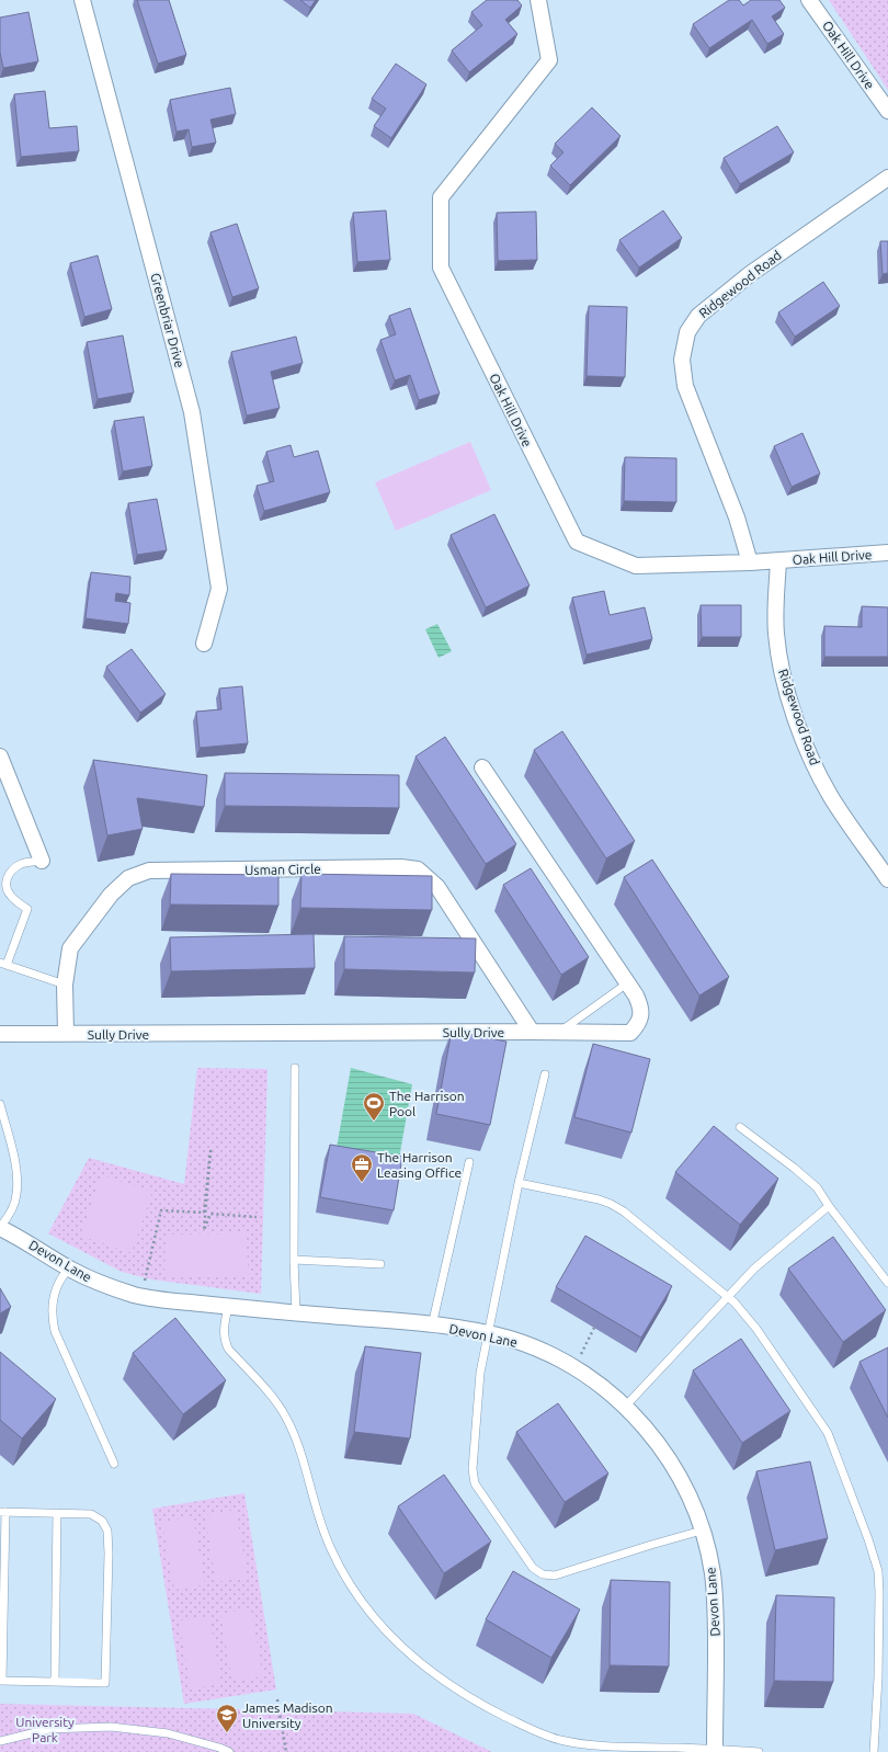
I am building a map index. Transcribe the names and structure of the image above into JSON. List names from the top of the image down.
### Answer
{
  "streets": {
    "street": [
      "Oak Hill Drive",
      "Ridgewood Road",
      "Greenbriar Drive",
      "Usman Circle",
      "Sully Drive",
      "Devon Lane"
    ]
  },
  "crossings": [
    ["Oak Hill Drive", "Ridgewood Road"],
    ["Usman Circle", "Sully Drive"]
  ],
  "parks": ["University Park"],
  "places": {
    "sports": ["The Harrison Pool"],
    "office": ["The Harrison Leasing Office"],
    "school or university": ["James Madison University"]
  }
}
